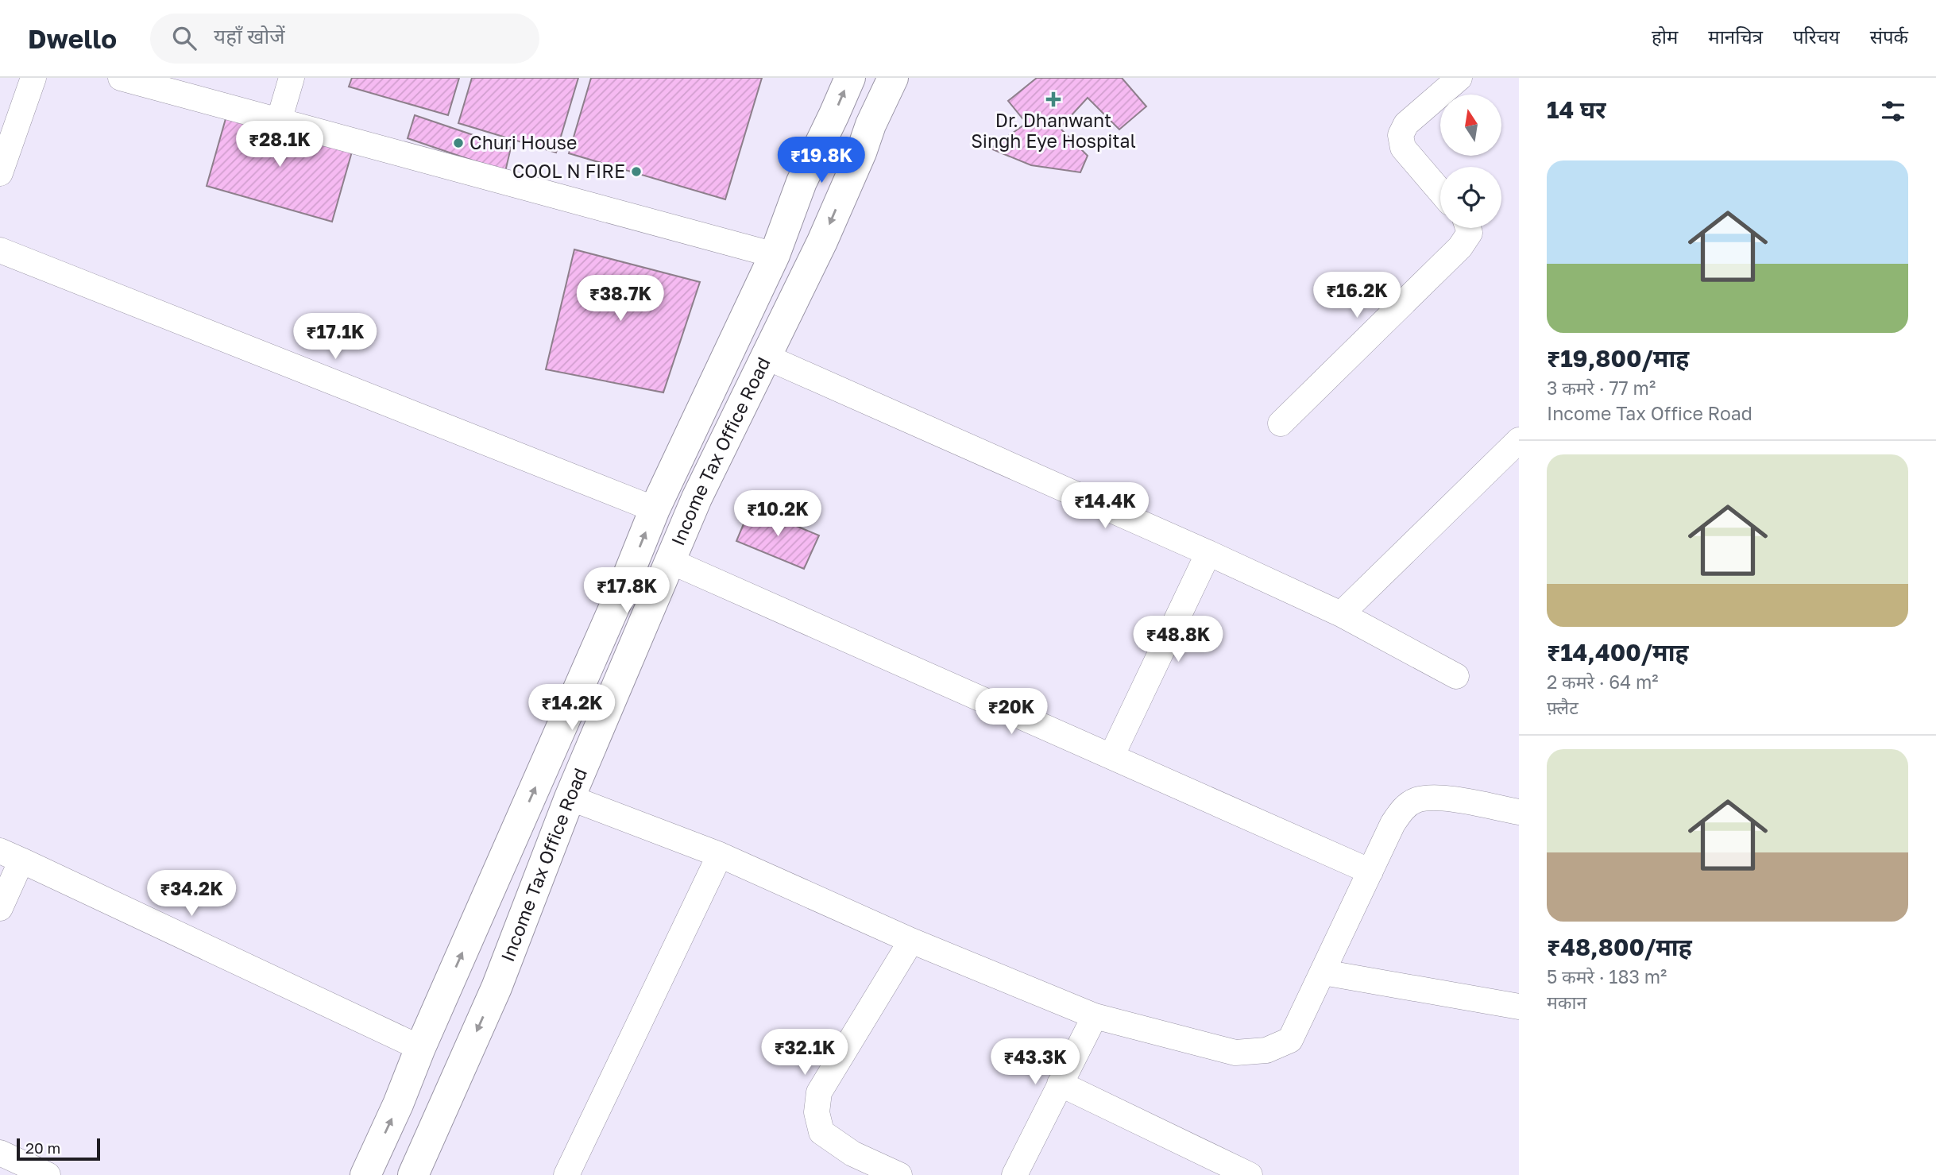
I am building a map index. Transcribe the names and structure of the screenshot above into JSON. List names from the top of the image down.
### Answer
{
  "streets": {
    "main road": ["Income Tax Office Road"]
  },
  "places": {
    "health": ["Dr. Dhanwant Singh Eye Hospital"],
    "other": ["Churi House", "COOL N FIRE"]
  },
  "scale_bar": "20 m",
  "north": "top",
  "page": {
    "header": "Dwello",
    "search": "यहाँ खोजें",
    "nav": [
      "होम",
      "मानचित्र",
      "परिचय",
      "संपर्क"
    ],
    "heading": "14 घर",
    "price": [
      "₹28.1K",
      "₹19.8K",
      "₹16.2K",
      "₹38.7K",
      "₹17.1K",
      "₹14.4K",
      "₹10.2K",
      "₹17.8K",
      "₹48.8K",
      "₹14.2K",
      "₹20K",
      "₹34.2K",
      "₹32.1K",
      "₹43.3K"
    ],
    "list": [
      {
        "name": "₹19,800/माह",
        "note": "3 कमरे · 77 m² · Income Tax Office Road"
      },
      {
        "name": "₹14,400/माह",
        "note": "2 कमरे · 64 m² · फ़्लैट"
      },
      {
        "name": "₹48,800/माह",
        "note": "5 कमरे · 183 m² · मकान"
      }
    ],
    "scale": "20 m"
  }
}
